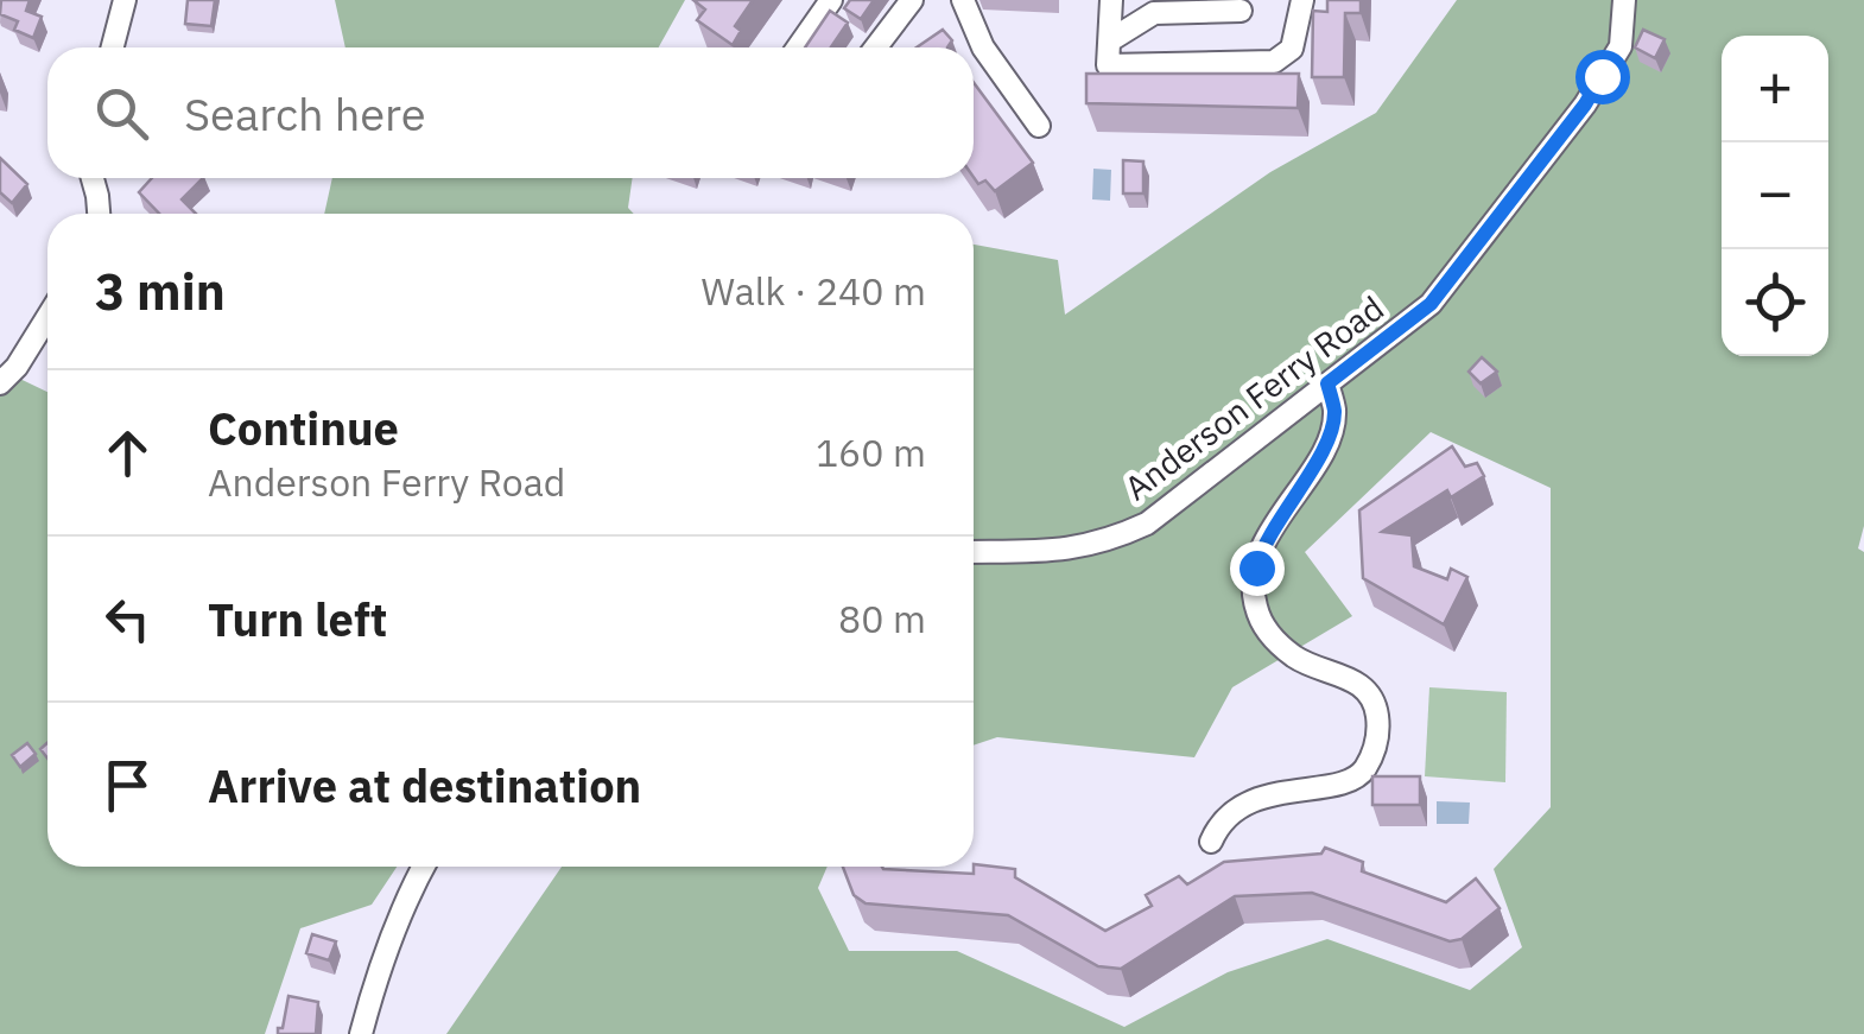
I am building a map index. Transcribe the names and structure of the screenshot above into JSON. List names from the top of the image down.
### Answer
{
  "streets": {
    "street": ["Anderson Ferry Road"]
  },
  "page": {
    "map_buttons": ["+", "−"],
    "search": "Search here",
    "heading": ["3 min", "Walk · 240 m"],
    "list": [
      ["Continue", "Anderson Ferry Road", "160 m"],
      ["Turn left", "80 m"],
      "Arrive at destination"
    ]
  }
}
